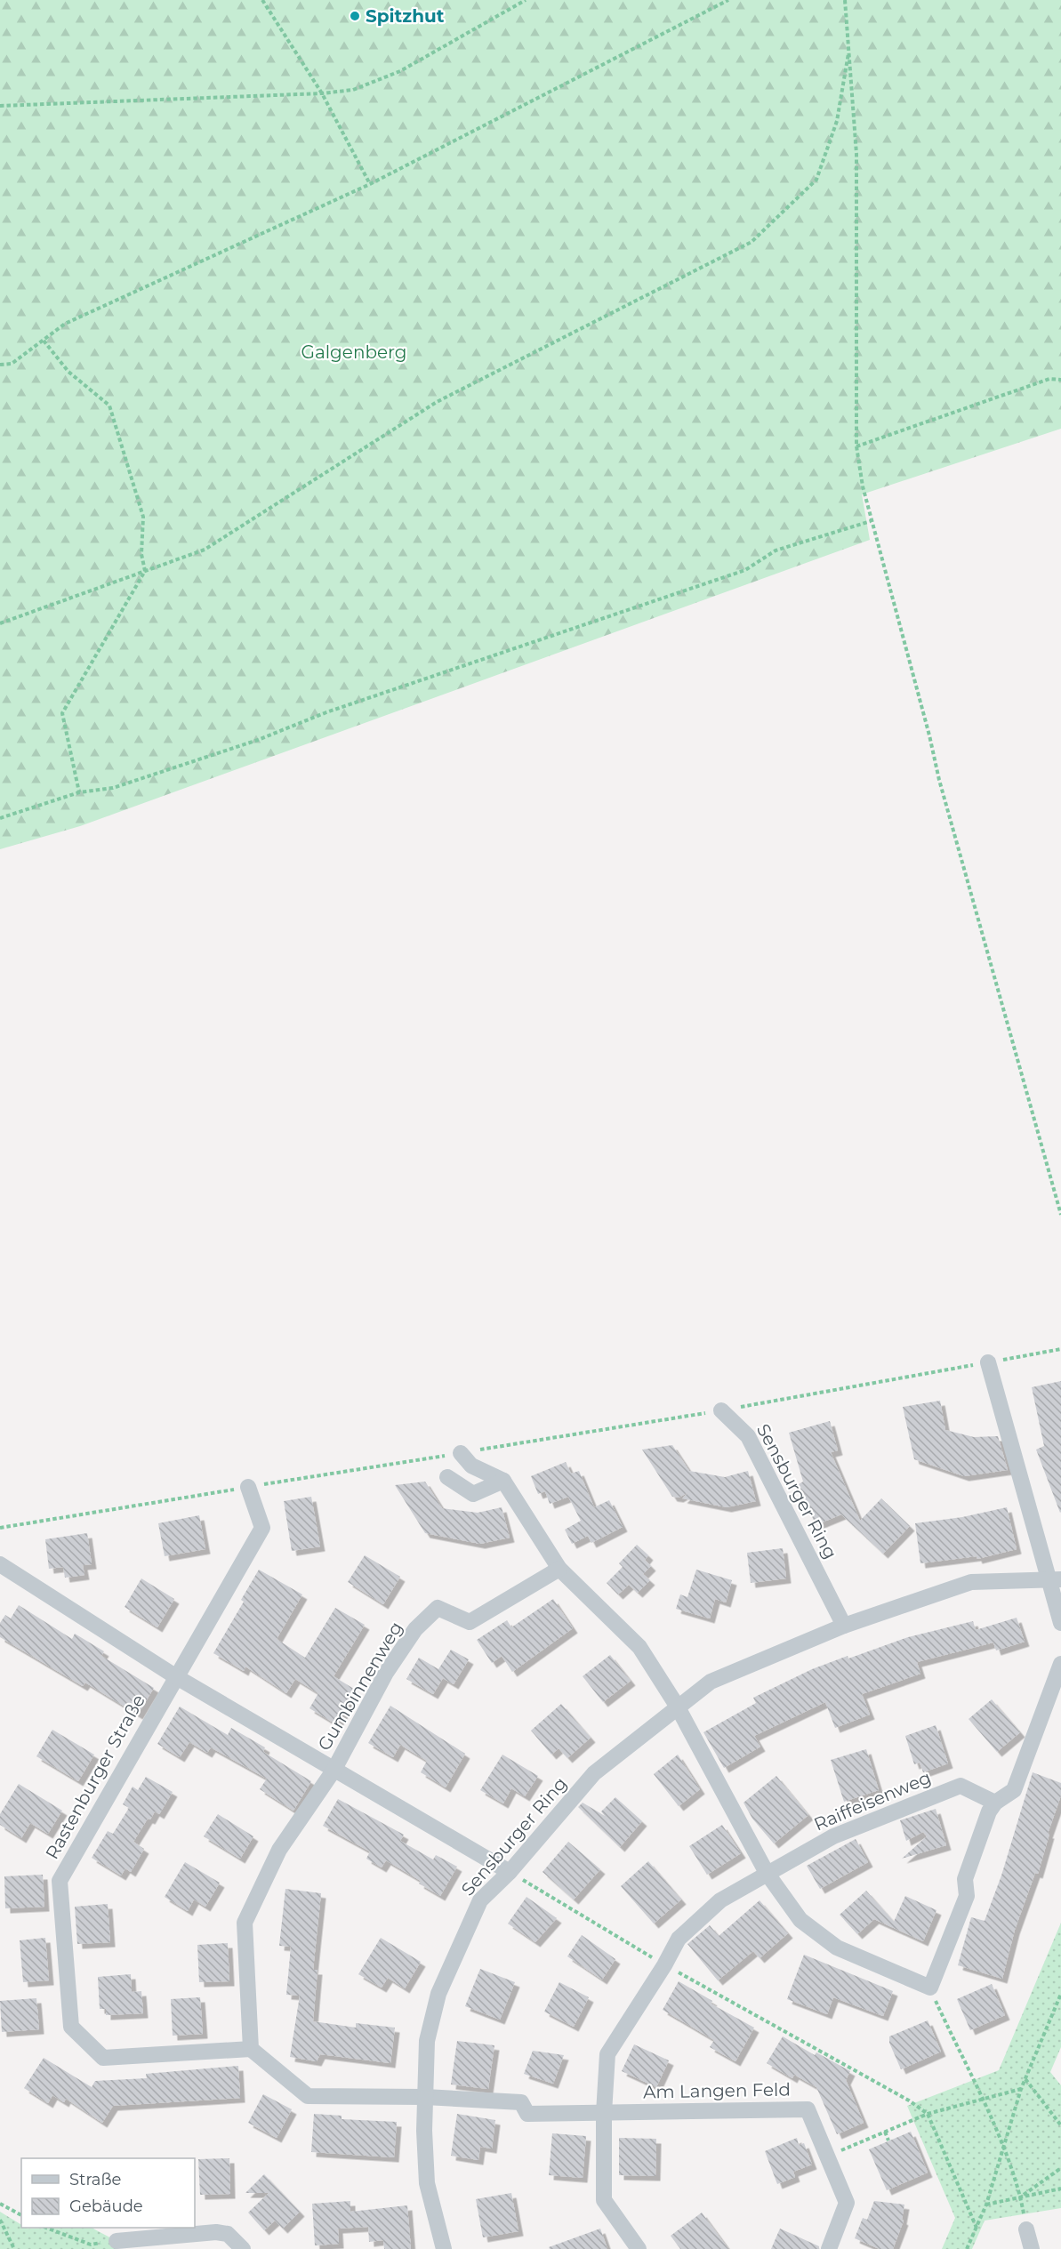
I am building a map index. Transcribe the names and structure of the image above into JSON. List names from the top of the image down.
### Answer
{
  "streets": {
    "street": [
      "Sensburger Ring",
      "Gumbinnenweg",
      "Rastenburger Straße",
      "Raiffeisenweg",
      "Am Langen Feld"
    ]
  },
  "crossings": [
    ["Sensburger Ring", "Gumbinnenweg"],
    ["Sensburger Ring", "Am Langen Feld"],
    ["Gumbinnenweg", "Rastenburger Straße"]
  ],
  "parks": ["Galgenberg"],
  "places": ["Spitzhut"],
  "legend": ["Straße", "Gebäude"]
}
